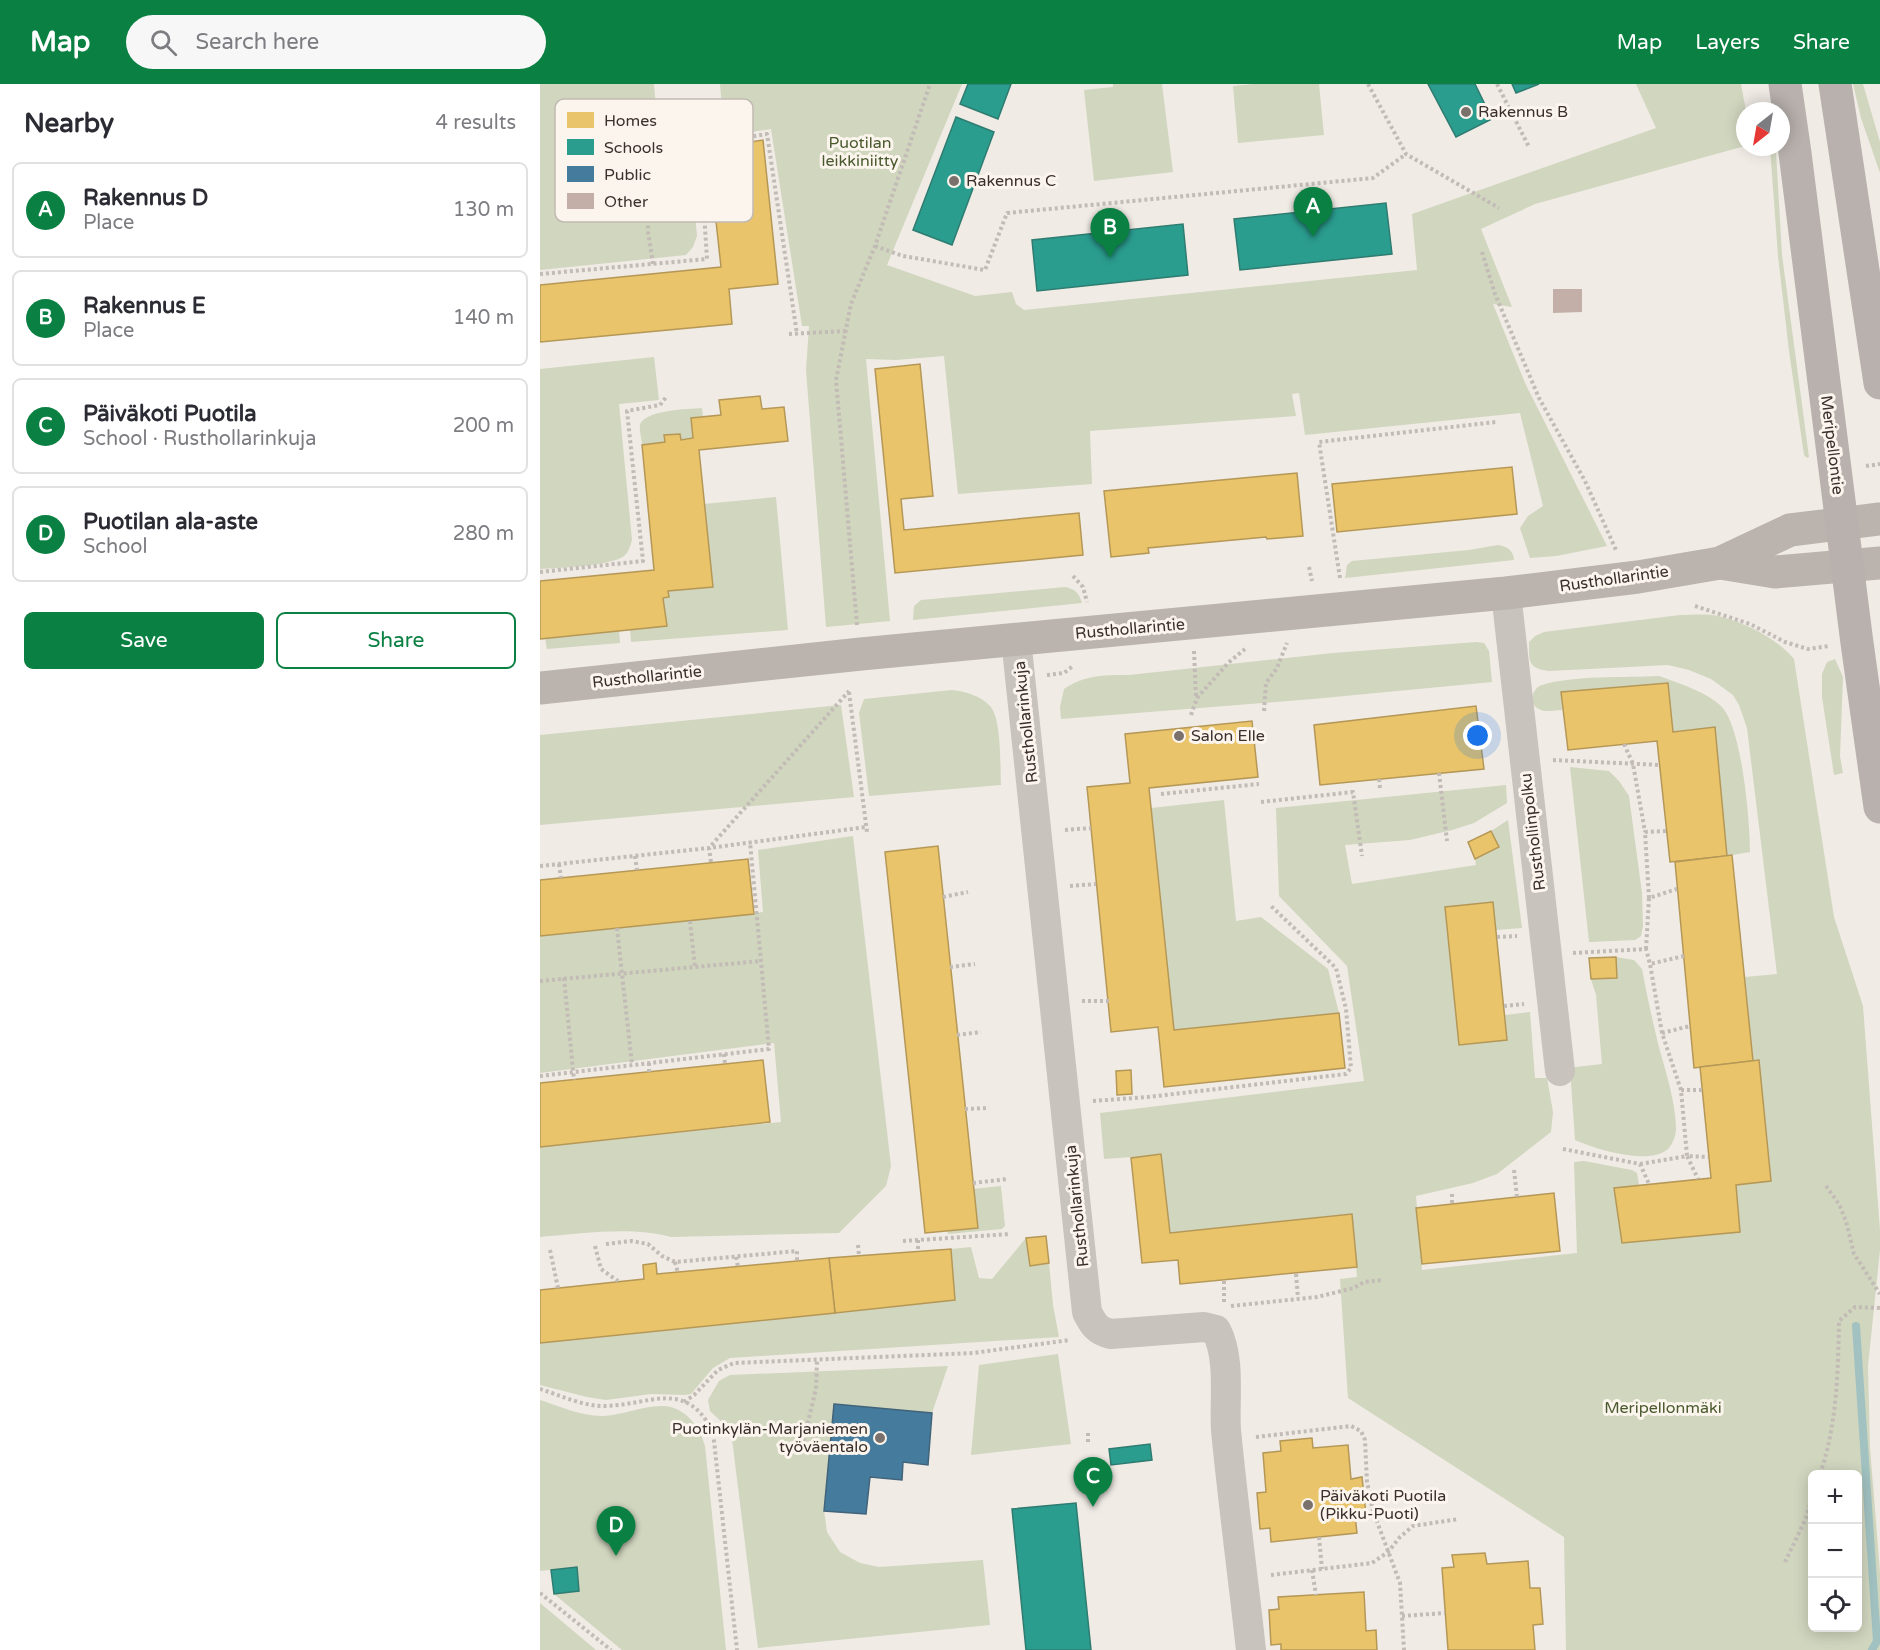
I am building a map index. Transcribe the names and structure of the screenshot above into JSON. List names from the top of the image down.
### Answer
{
  "streets": {
    "main road": ["Meripellontie", "Rusthollarintie"],
    "street": ["Rusthollarinkuja", "Rusthollinpolku"]
  },
  "crossings": [
    ["Meripellontie", "Rusthollarintie"],
    ["Rusthollarintie", "Rusthollarinkuja"],
    ["Rusthollarintie", "Rusthollinpolku"]
  ],
  "parks": ["Puotilan leikkiniitty", "Meripellonmäki"],
  "places": [
    "Rakennus B",
    "Rakennus C",
    "Salon Elle",
    "Puotinkylän-Marjaniemen työväentalo",
    "Päiväkoti Puotila (Pikku-Puoti)"
  ],
  "legend": [
    "Homes",
    "Schools",
    "Public",
    "Other"
  ],
  "north": "bottom left",
  "page": {
    "header": "Map",
    "search": "Search here",
    "nav": ["Map", "Layers", "Share"],
    "heading": ["Nearby", "4 results"],
    "list": [
      {
        "mark": "A",
        "name": "Rakennus D",
        "note": "Place",
        "value": "130 m"
      },
      {
        "mark": "B",
        "name": "Rakennus E",
        "note": "Place",
        "value": "140 m"
      },
      {
        "mark": "C",
        "name": "Päiväkoti Puotila",
        "note": "School · Rusthollarinkuja",
        "value": "200 m"
      },
      {
        "mark": "D",
        "name": "Puotilan ala-aste",
        "note": "School",
        "value": "280 m"
      }
    ],
    "pins": [
      "A",
      "B",
      "C",
      "D"
    ],
    "buttons": ["Save", "Share"],
    "map_buttons": ["+", "−"]
  }
}
